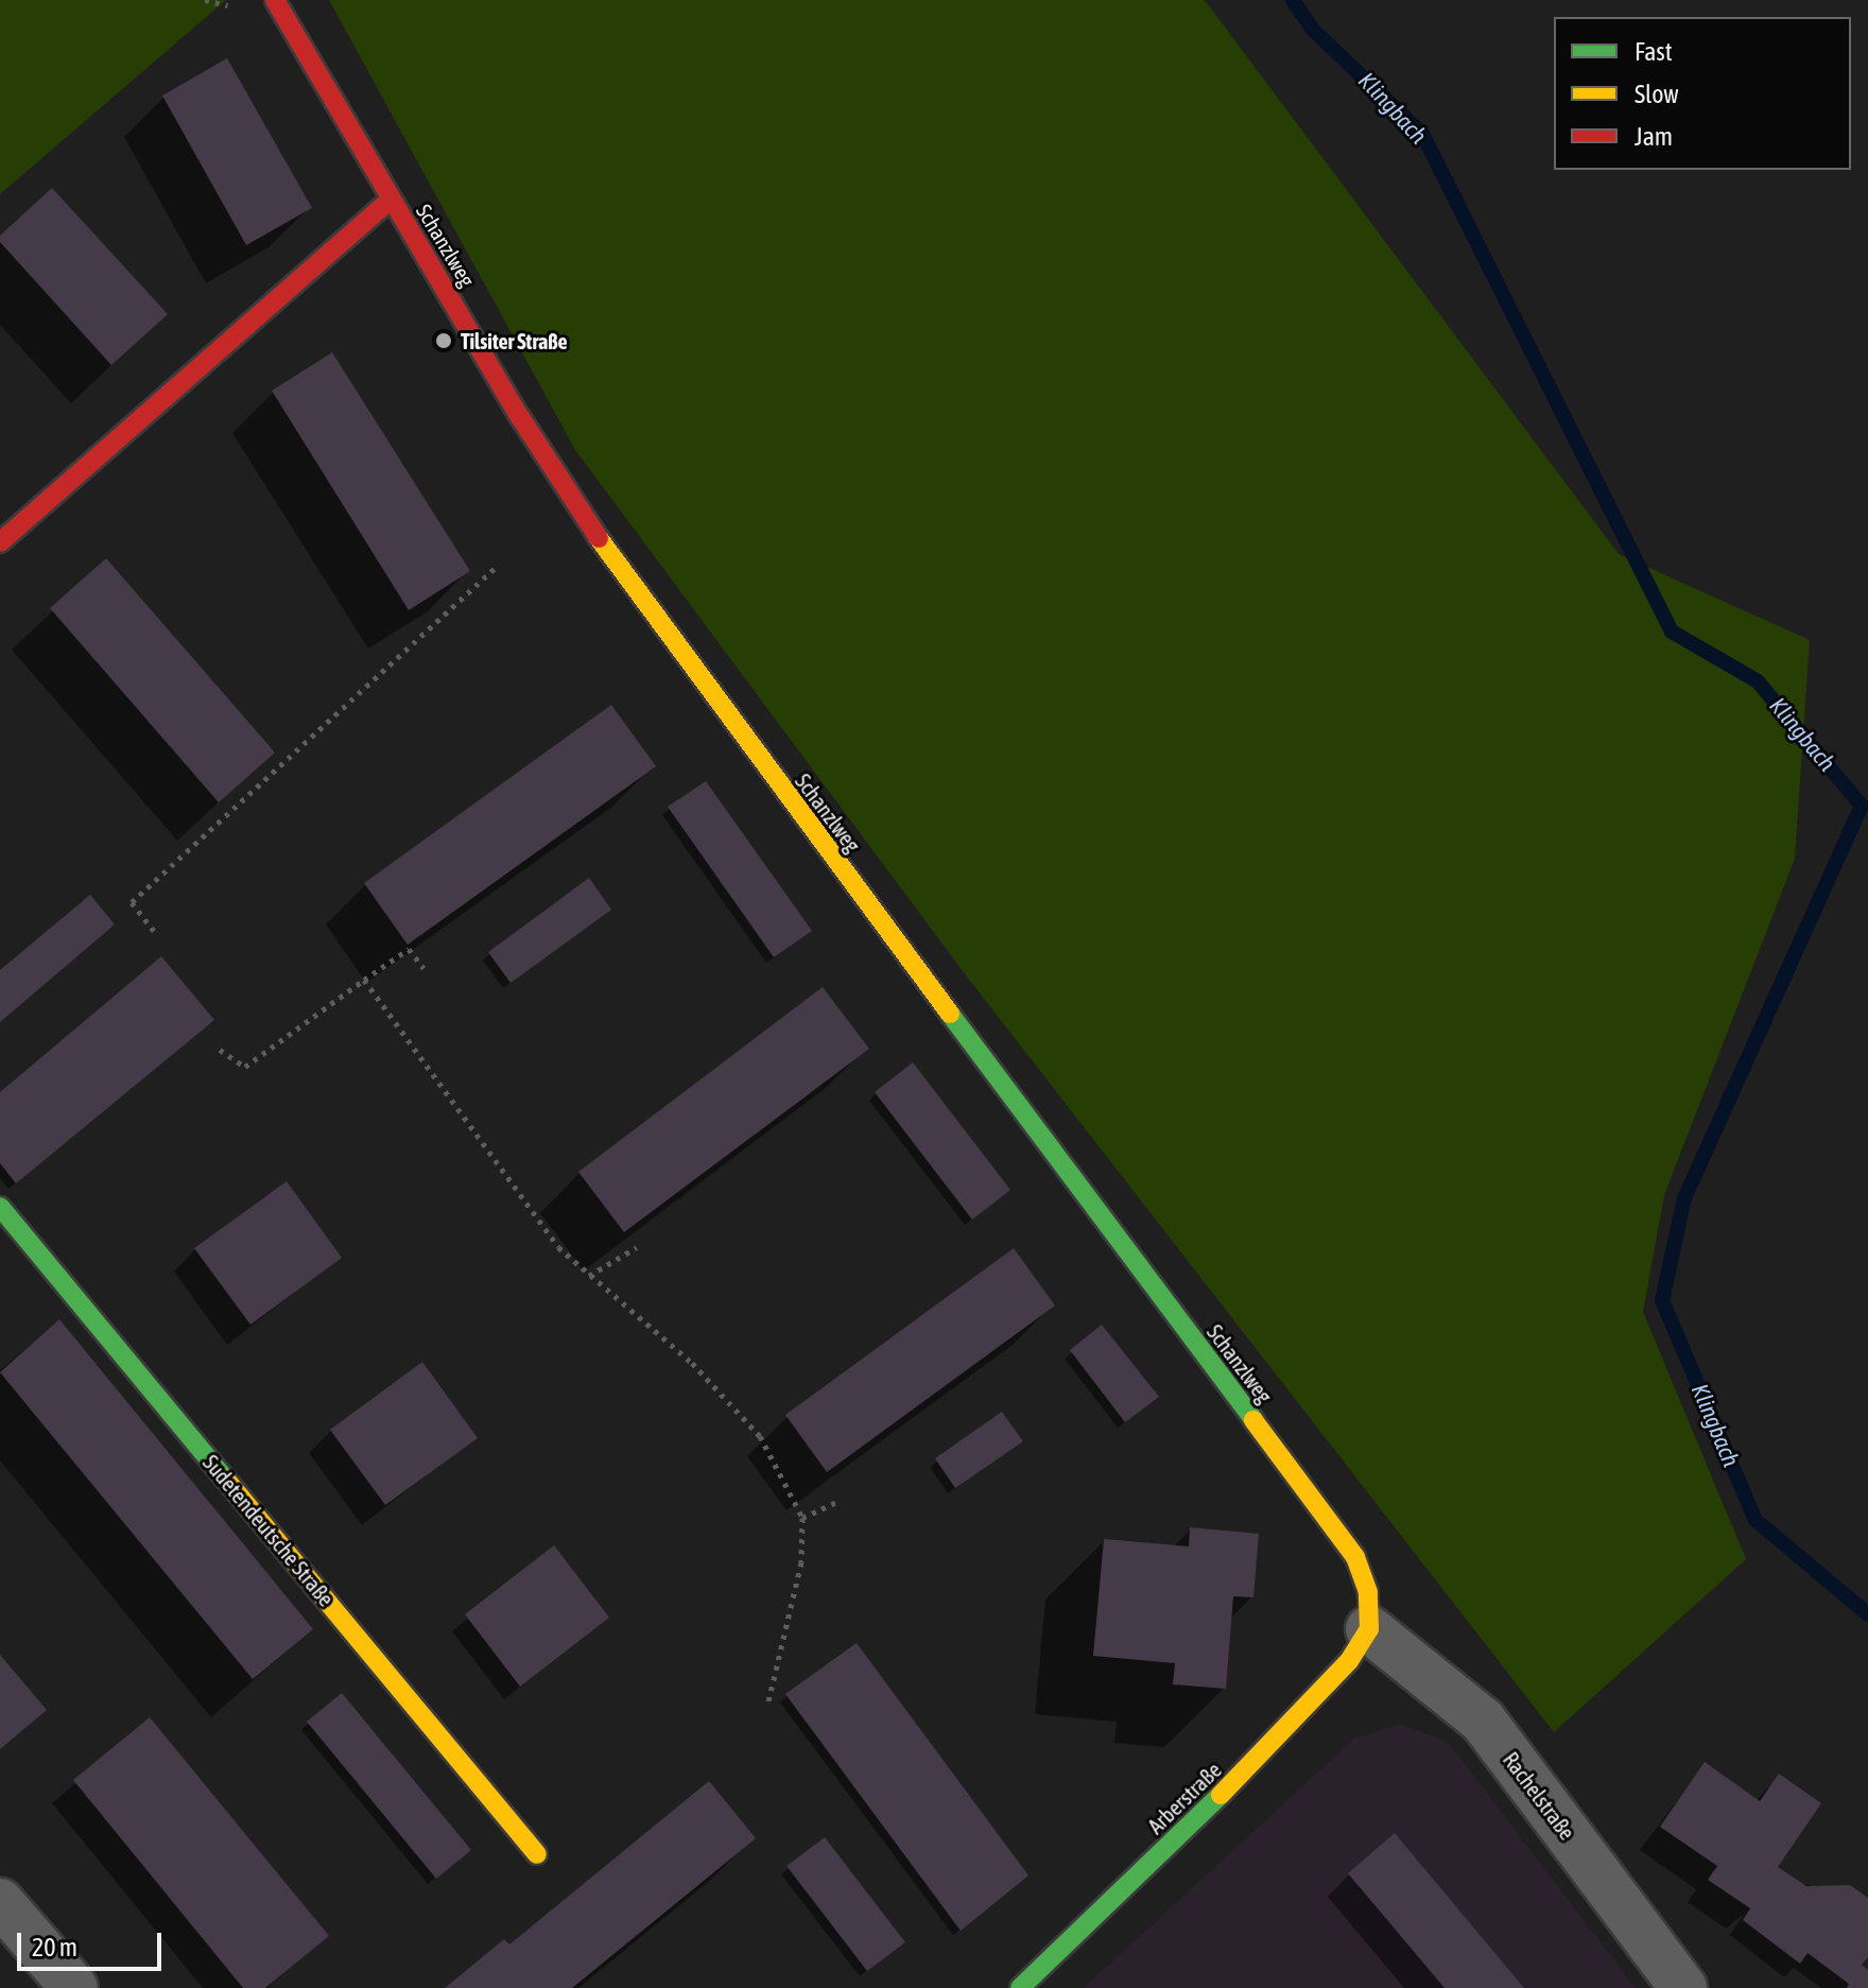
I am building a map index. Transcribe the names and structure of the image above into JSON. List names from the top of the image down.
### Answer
{
  "streets": {
    "street": [
      "Schanzlweg",
      "Sudetendeutsche Straße",
      "Rachelstraße",
      "Arberstraße"
    ]
  },
  "crossings": [
    ["Schanzlweg", "Rachelstraße"],
    ["Schanzlweg", "Arberstraße"],
    ["Rachelstraße", "Arberstraße"]
  ],
  "water": ["Klingbach"],
  "places": ["Tilsiter Straße"],
  "legend": ["Fast", "Slow", "Jam"],
  "scale_bar": "20 m"
}
